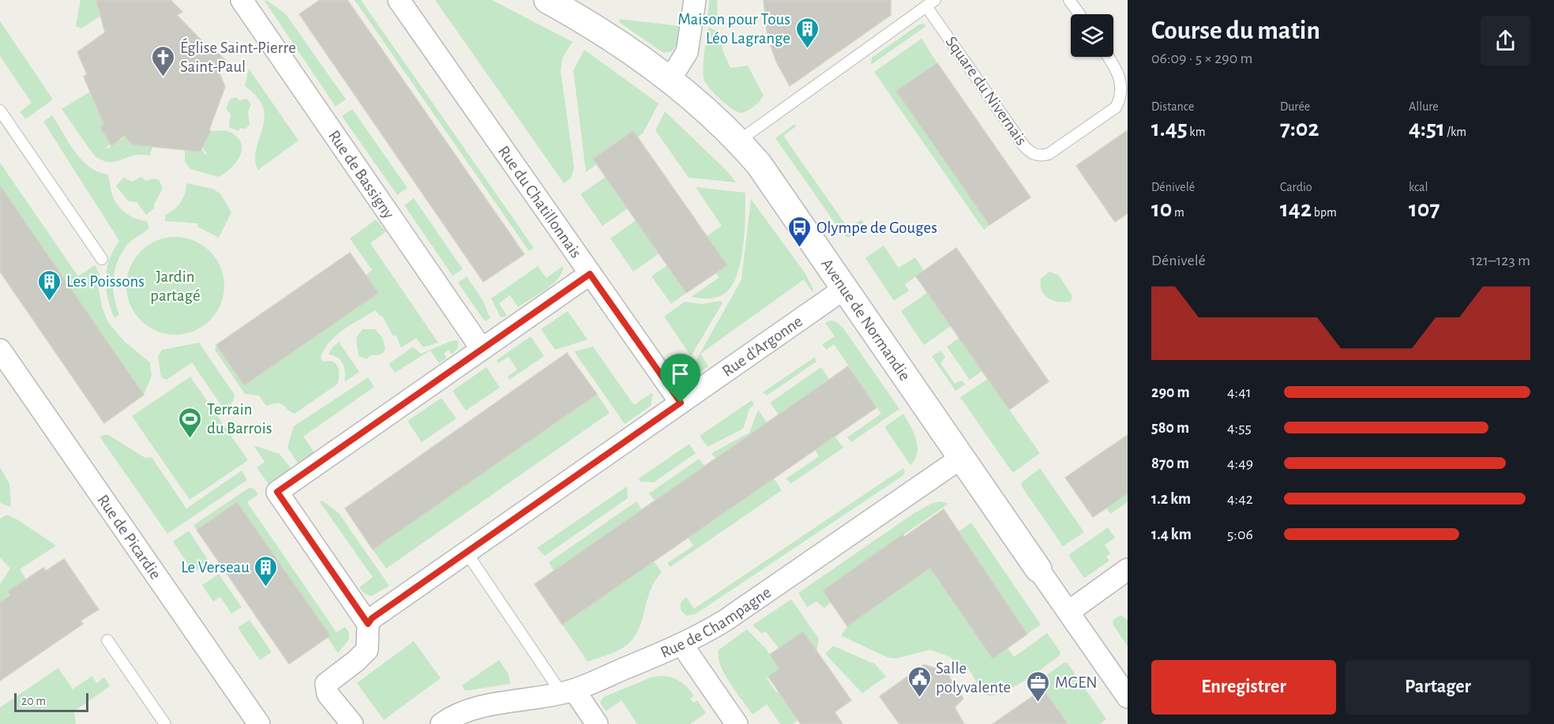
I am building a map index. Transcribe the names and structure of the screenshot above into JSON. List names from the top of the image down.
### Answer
{
  "streets": {
    "main road": ["Avenue de Normandie"],
    "street": [
      "Rue de Bassigny",
      "Rue du Chatillonnais",
      "Rue d'Argonne",
      "Rue de Picardie",
      "Rue de Champagne"
    ],
    "lane": ["Square du Nivernais"]
  },
  "crossings": [
    ["Square du Nivernais", "Avenue de Normandie"],
    ["Rue du Chatillonnais", "Rue d'Argonne"],
    ["Avenue de Normandie", "Rue d'Argonne"],
    ["Avenue de Normandie", "Rue de Champagne"]
  ],
  "parks": ["Jardin partagé"],
  "places": {
    "building": ["Maison pour Tous Léo Lagrange", "Les Poissons", "Le Verseau"],
    "church": ["Église Saint-Pierre Saint-Paul"],
    "bus stop": ["Olympe de Gouges"],
    "sports": ["Terrain du Barrois"],
    "public building": ["Salle polyvalente"],
    "office": ["MGEN"]
  },
  "scale_bar": "20 m",
  "page": {
    "heading": ["Course du matin", "06:09 · 5 × 290 m"],
    "stats": [
      ["Distance", "1.45 km"],
      ["Durée", "7:02"],
      ["Allure", "4:51 /km"],
      ["Dénivelé", "10 m"],
      ["Cardio", "142 bpm"],
      ["kcal", "107"]
    ],
    "chart": ["Dénivelé", "121–123 m"],
    "list": [
      {
        "name": "290 m",
        "note": "4:41"
      },
      {
        "name": "580 m",
        "note": "4:55"
      },
      {
        "name": "870 m",
        "note": "4:49"
      },
      {
        "name": "1.2 km",
        "note": "4:42"
      },
      {
        "name": "1.4 km",
        "note": "5:06"
      }
    ],
    "buttons": ["Enregistrer", "Partager"],
    "scale": "20 m"
  }
}
